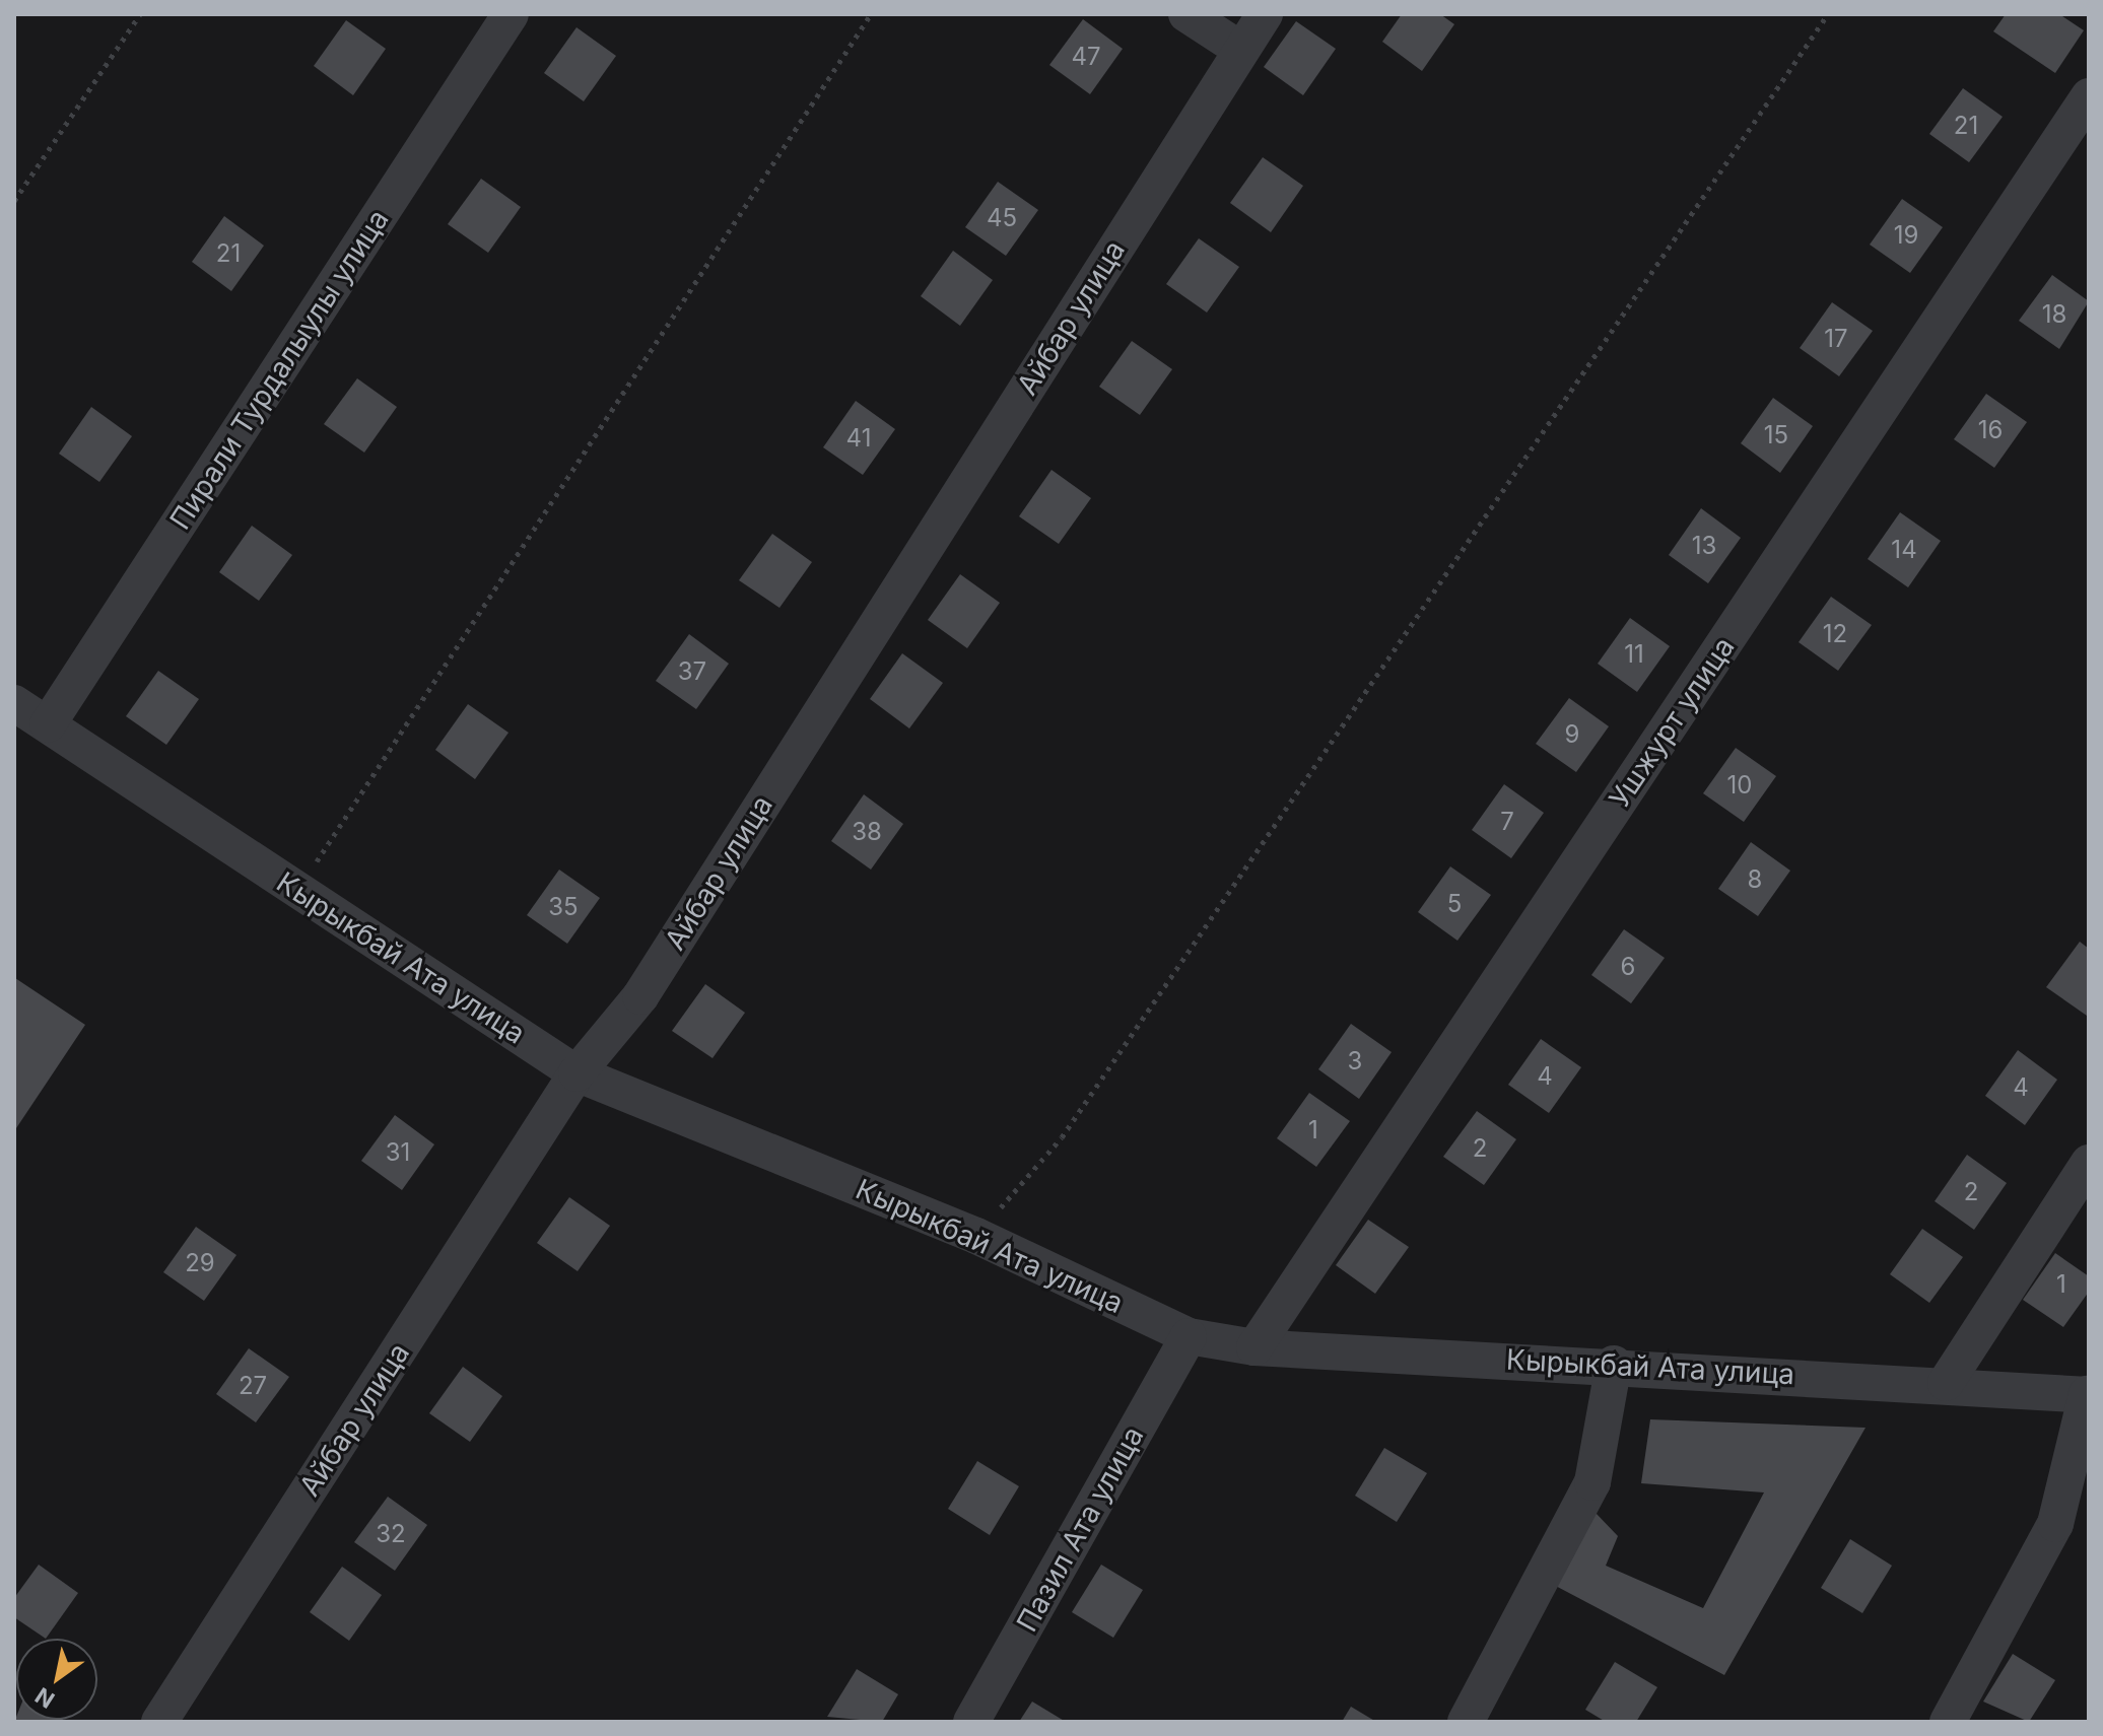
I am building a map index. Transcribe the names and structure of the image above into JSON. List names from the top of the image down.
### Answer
{
  "streets": {
    "street": [
      "Айбар улица",
      "Пирали Турдалыулы улица",
      "Ушжурт улица",
      "Кырыкбай Ата улица",
      "Пазил Ата улица"
    ]
  },
  "crossings": [
    ["Айбар улица", "Кырыкбай Ата улица"],
    ["Пирали Турдалыулы улица", "Кырыкбай Ата улица"],
    ["Ушжурт улица", "Кырыкбай Ата улица"],
    ["Кырыкбай Ата улица", "Пазил Ата улица"]
  ],
  "house_numbers": [
    "47",
    "21",
    "45",
    "19",
    "21",
    "18",
    "17",
    "16",
    "15",
    "41",
    "13",
    "14",
    "12",
    "11",
    "37",
    "9",
    "10",
    "7",
    "38",
    "8",
    "5",
    "35",
    "6",
    "3",
    "4",
    "4",
    "1",
    "2",
    "31",
    "2",
    "29",
    "1",
    "27",
    "32"
  ],
  "north": "bottom left"
}
